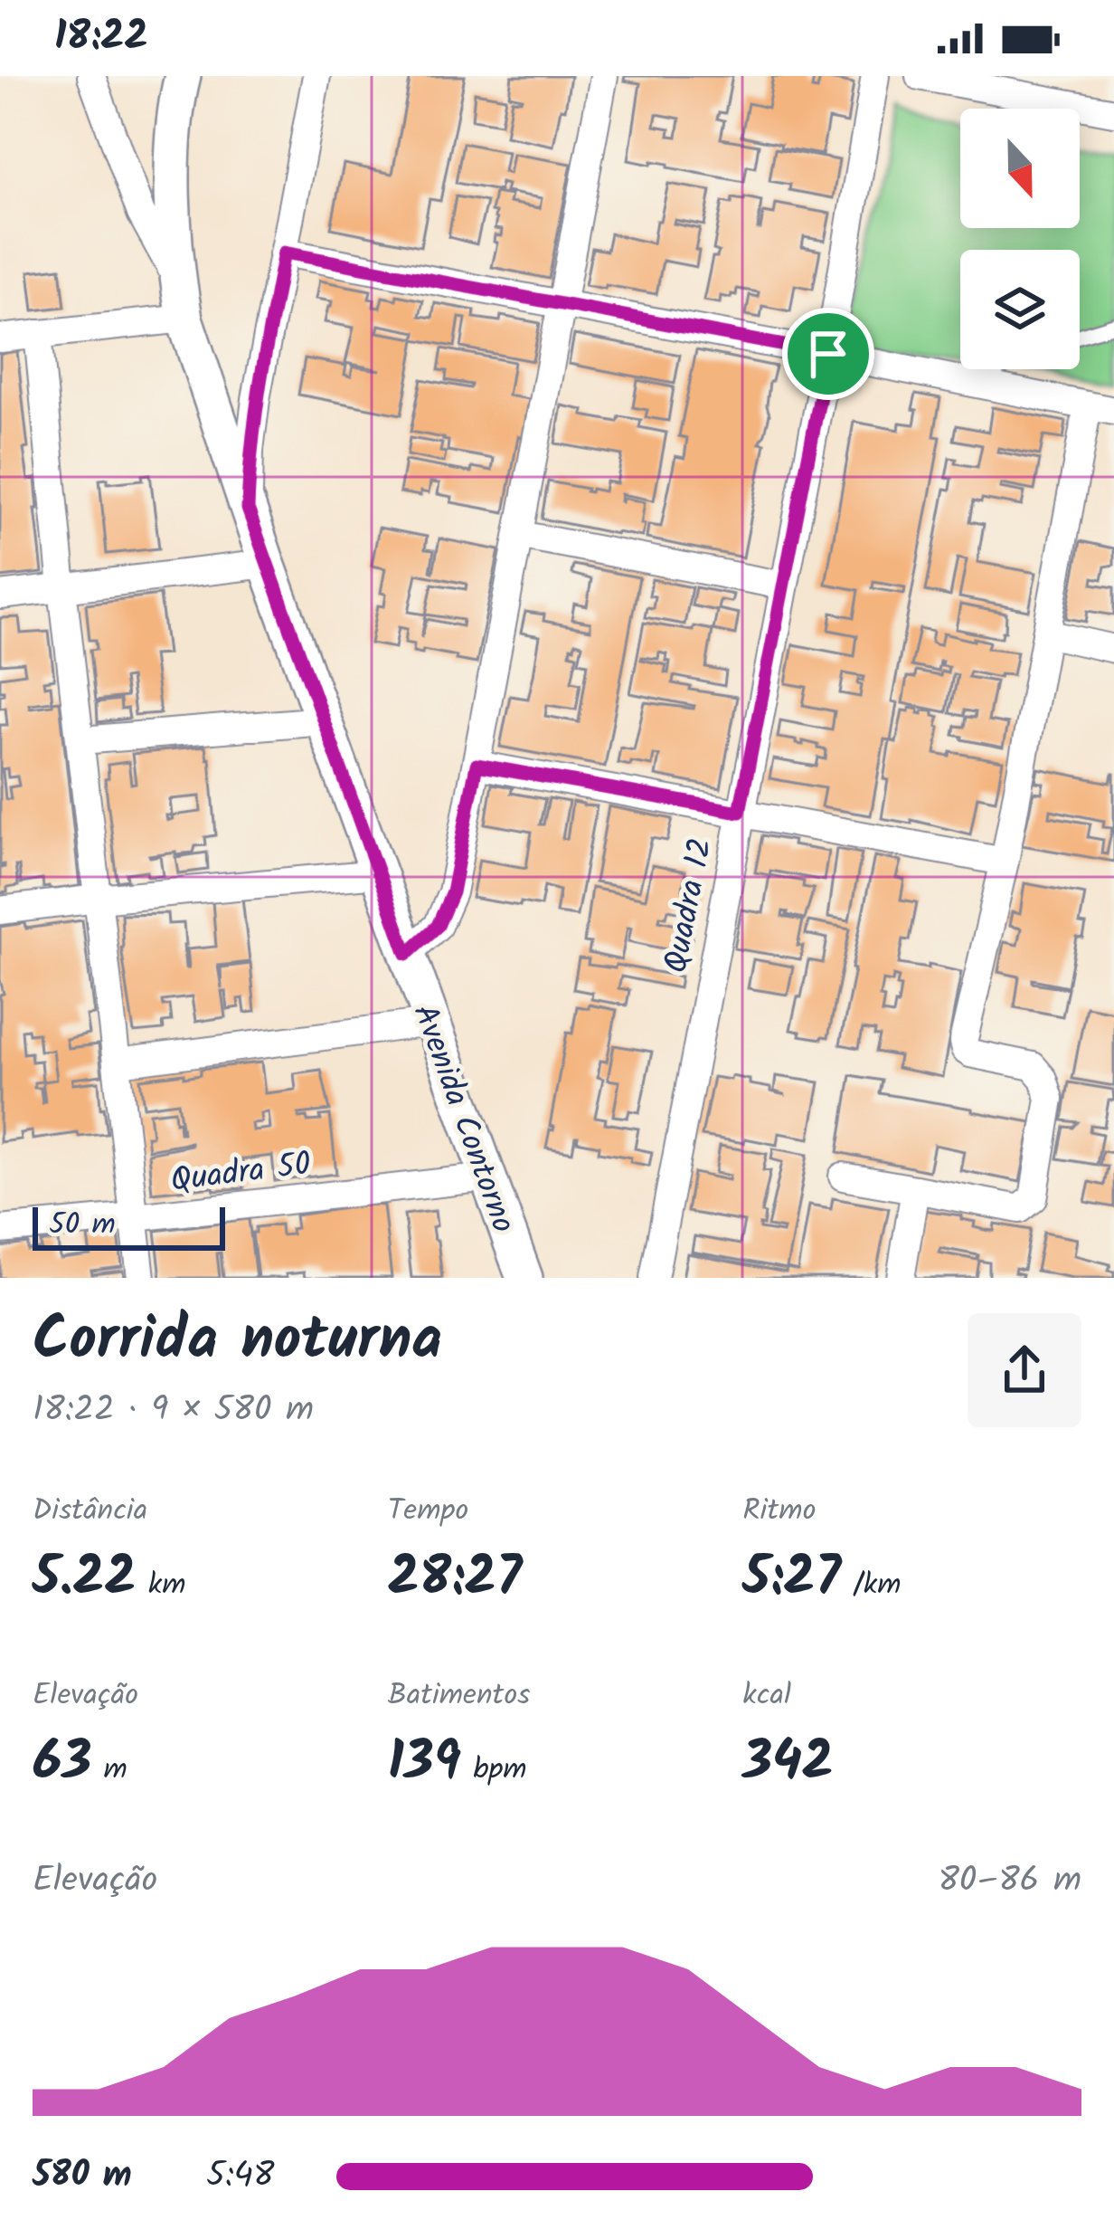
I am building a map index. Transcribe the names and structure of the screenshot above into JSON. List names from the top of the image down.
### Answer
{
  "streets": {
    "street": ["Quadra 12", "Avenida Contorno", "Quadra 50"]
  },
  "crossings": [
    ["Avenida Contorno", "Quadra 50"]
  ],
  "scale_bar": "50 m",
  "north": "bottom",
  "page": {
    "status": "18:22",
    "scale": "50 m",
    "heading": ["Corrida noturna", "18:22 · 9 × 580 m"],
    "stats": [
      ["Distância", "5.22 km"],
      ["Tempo", "28:27"],
      ["Ritmo", "5:27 /km"],
      ["Elevação", "63 m"],
      ["Batimentos", "139 bpm"],
      ["kcal", "342"]
    ],
    "chart": ["Elevação", "80–86 m"],
    "list": [
      {
        "name": "580 m",
        "note": "5:48"
      }
    ]
  }
}
